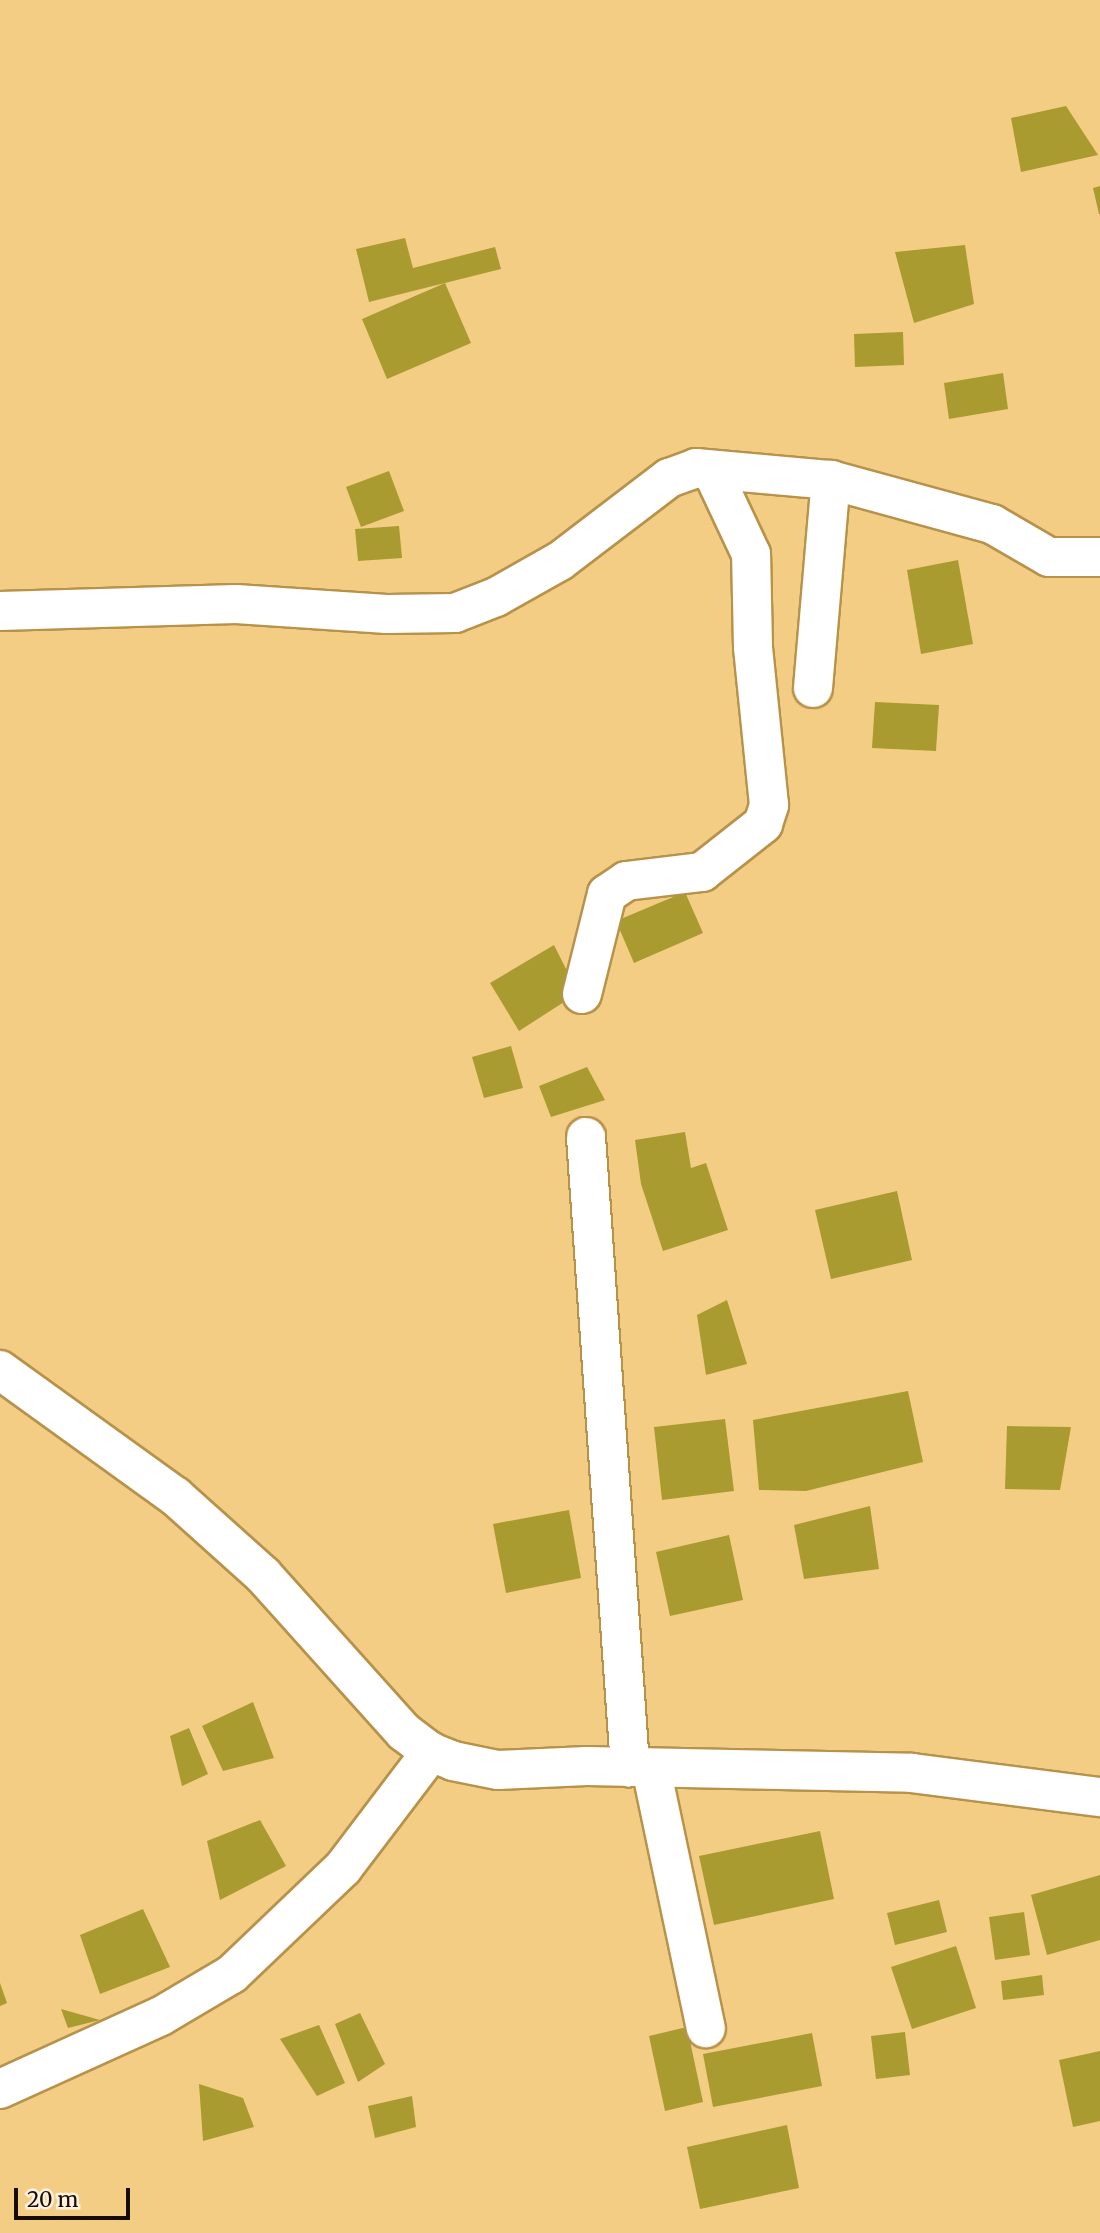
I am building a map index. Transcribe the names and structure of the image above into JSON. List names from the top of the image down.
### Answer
{
  "scale_bar": "20 m"
}
